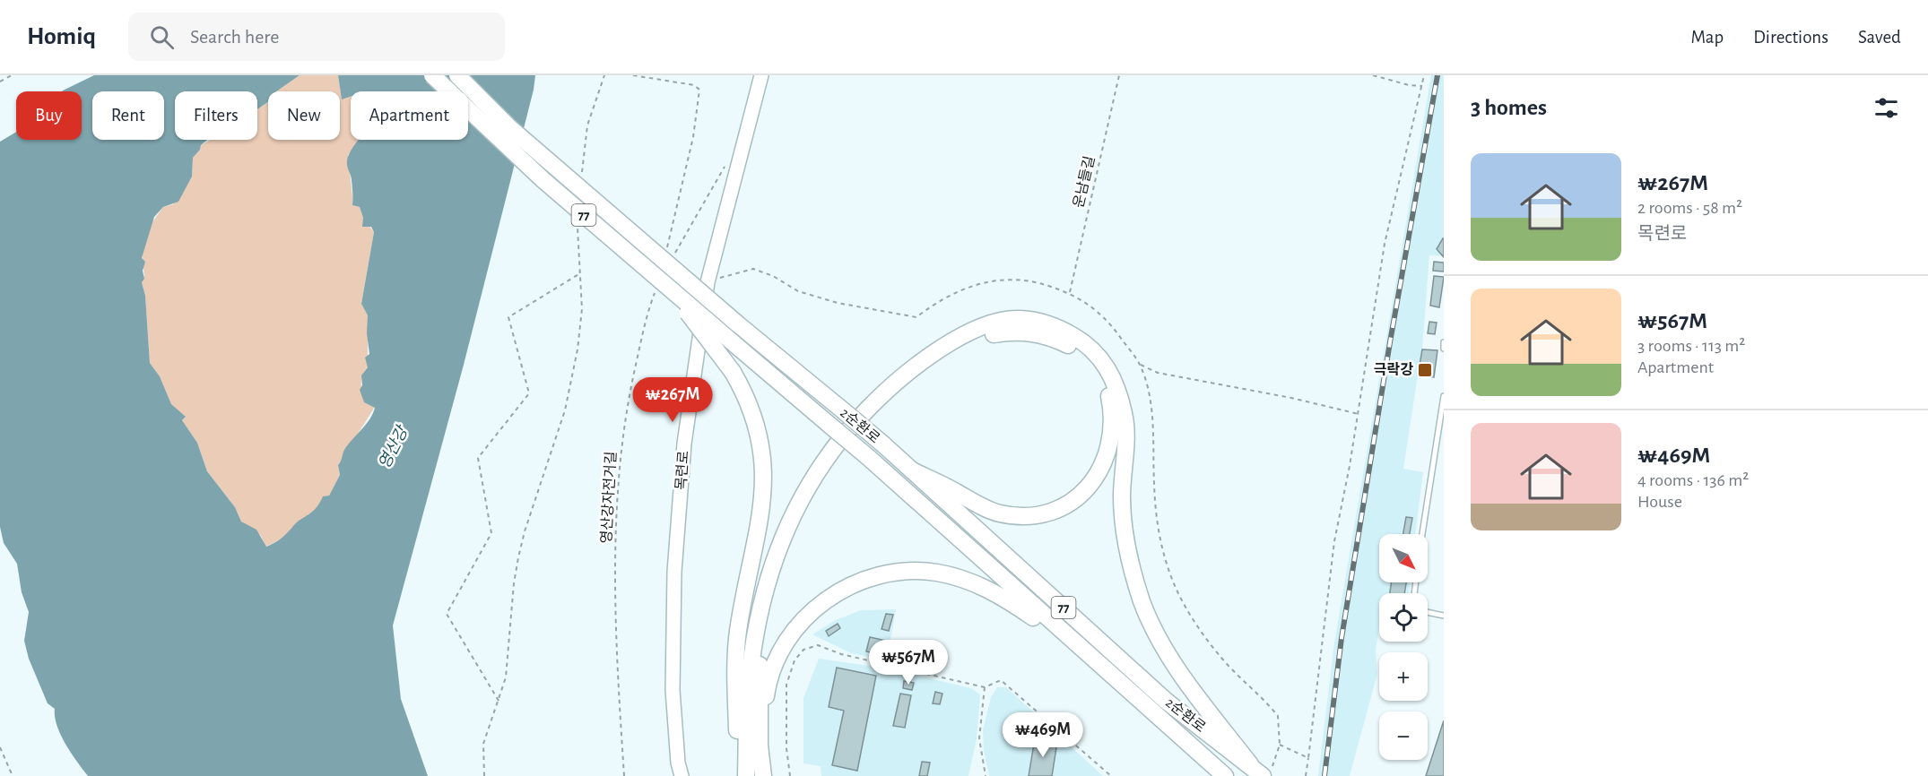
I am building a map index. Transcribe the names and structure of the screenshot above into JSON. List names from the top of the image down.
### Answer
{
  "streets": {
    "highway": ["77", "2순환로"],
    "street": ["목련로"],
    "path": ["운남들길", "영산강자전거길"]
  },
  "water": ["영산강"],
  "places": {
    "transit": ["극락강"]
  },
  "north": "bottom right",
  "page": {
    "header": "Homiq",
    "search": "Search here",
    "nav": ["Map", "Directions", "Saved"],
    "heading": "3 homes",
    "chip": [
      "Buy",
      "Rent",
      "Filters",
      "New",
      "Apartment"
    ],
    "list": [
      {
        "name": "₩267M",
        "note": "2 rooms · 58 m² · 목련로"
      },
      {
        "name": "₩567M",
        "note": "3 rooms · 113 m² · Apartment"
      },
      {
        "name": "₩469M",
        "note": "4 rooms · 136 m² · House"
      }
    ],
    "price": ["₩267M", "₩567M", "₩469M"],
    "map_buttons": ["+", "−"]
  }
}
